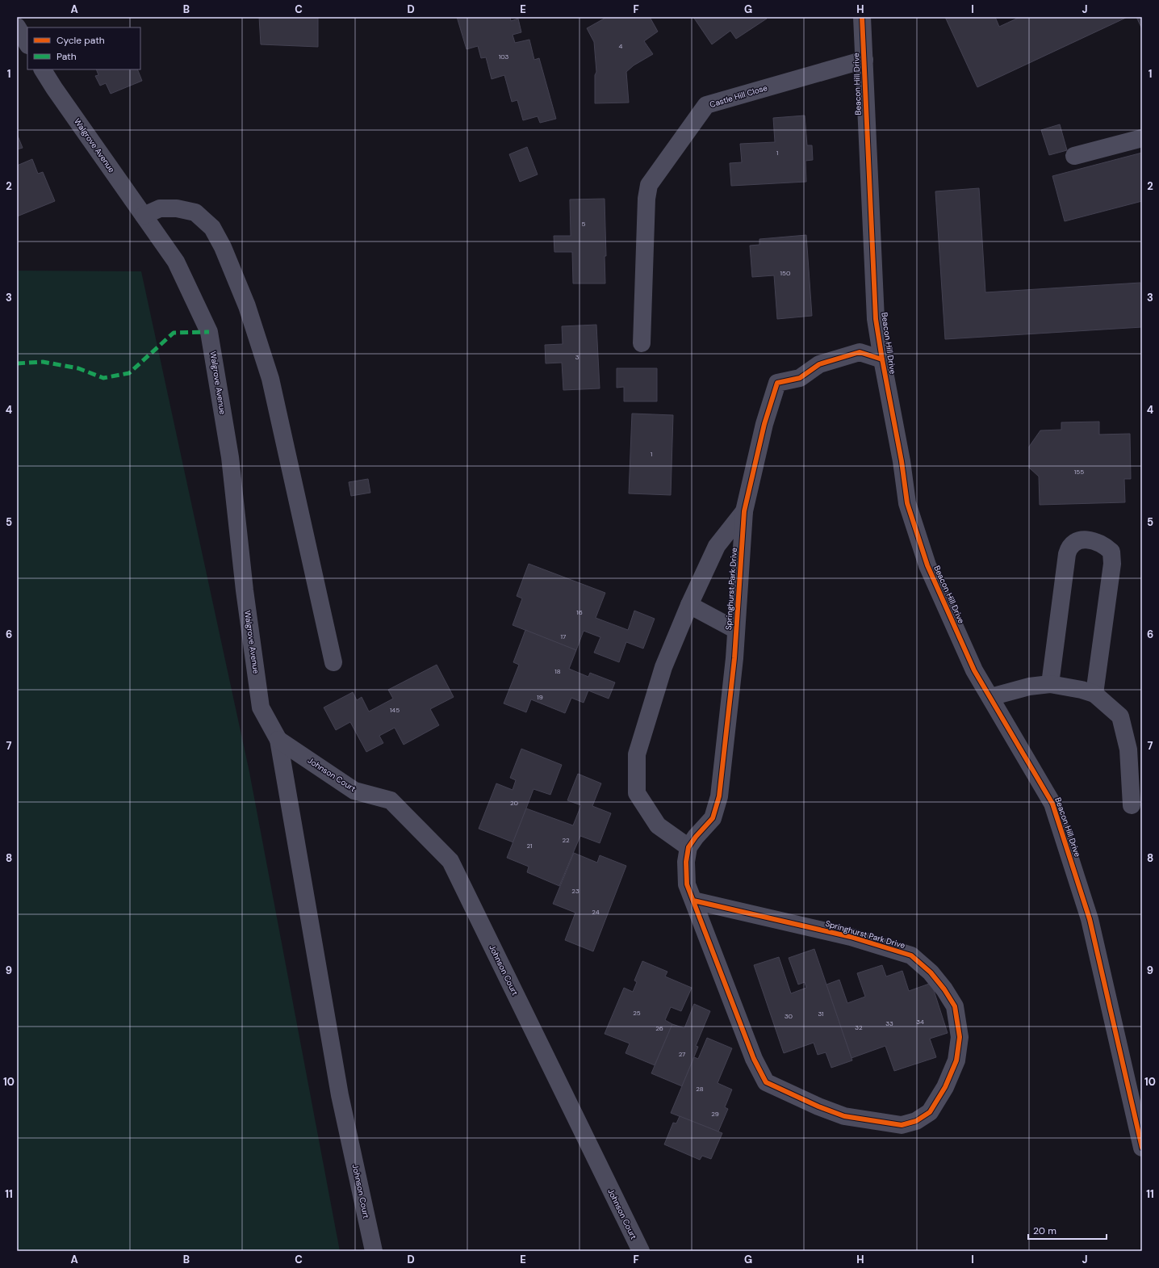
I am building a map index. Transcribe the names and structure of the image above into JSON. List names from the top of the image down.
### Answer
{
  "streets": {
    "street": [
      "Beacon Hill Drive",
      "Castle Hill Close",
      "Walgrove Avenue",
      "Springhurst Park Drive",
      "Johnson Court"
    ]
  },
  "crossings": [
    ["Beacon Hill Drive", "Castle Hill Close"],
    ["Beacon Hill Drive", "Springhurst Park Drive"],
    ["Walgrove Avenue", "Johnson Court"]
  ],
  "house_numbers": [
    "4",
    "103",
    "1",
    "5",
    "150",
    "3",
    "1",
    "155",
    "16",
    "17",
    "18",
    "19",
    "145",
    "20",
    "22",
    "21",
    "23",
    "24",
    "25",
    "31",
    "30",
    "34",
    "33",
    "32",
    "26",
    "27",
    "28",
    "29"
  ],
  "legend": ["Cycle path", "Path"],
  "scale_bar": "20 m",
  "grid": {
    "columns": [
      "A",
      "B",
      "C",
      "D",
      "E",
      "F",
      "G",
      "H",
      "I",
      "J"
    ],
    "rows": [
      "1",
      "2",
      "3",
      "4",
      "5",
      "6",
      "7",
      "8",
      "9",
      "10",
      "11"
    ]
  }
}
